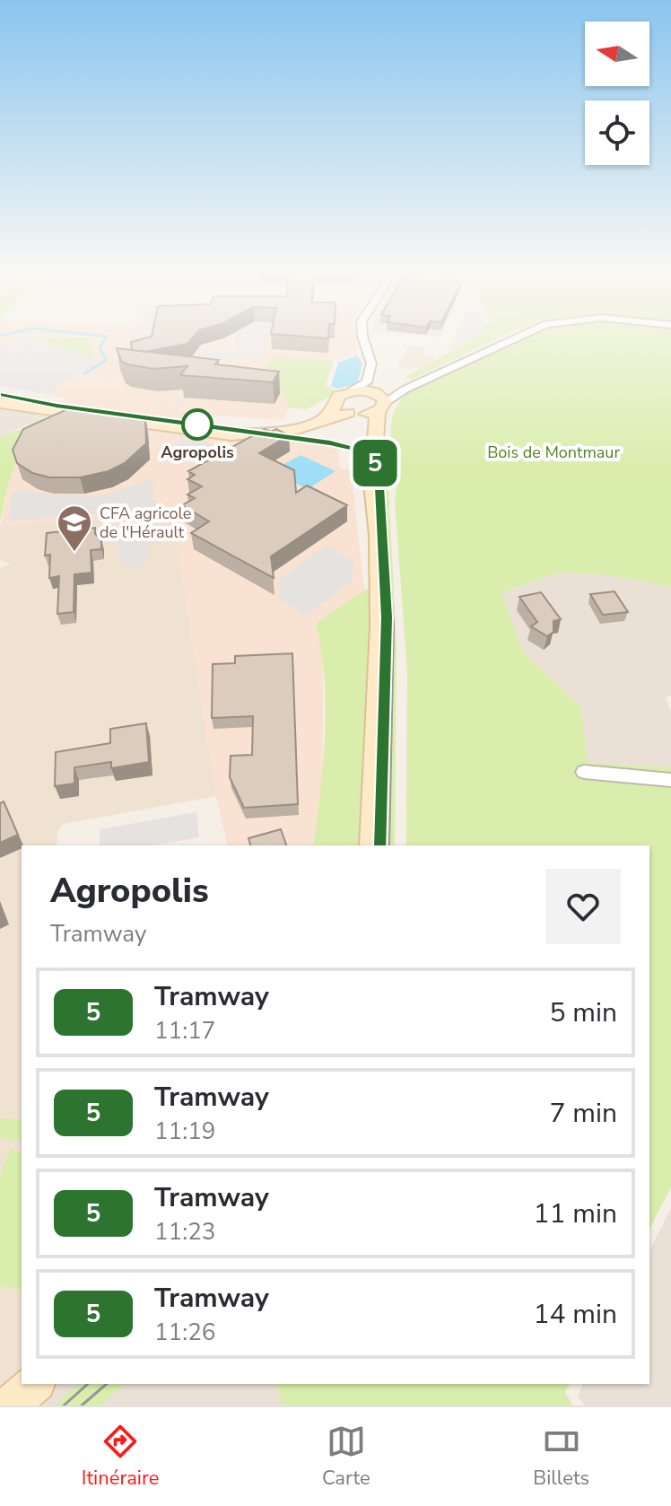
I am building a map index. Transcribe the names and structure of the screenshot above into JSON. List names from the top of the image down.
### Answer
{
  "parks": ["Bois de Montmaur"],
  "places": {
    "other": ["Agropolis"],
    "school or university": ["CFA agricole de l'Hérault"]
  },
  "lines": ["tram line 5"],
  "north": "left",
  "page": {
    "on_map": "5",
    "heading": ["Agropolis", "Tramway"],
    "list": [
      {
        "mark": "5",
        "name": "Tramway",
        "note": "11:17",
        "value": "5 min"
      },
      {
        "mark": "5",
        "name": "Tramway",
        "note": "11:19",
        "value": "7 min"
      },
      {
        "mark": "5",
        "name": "Tramway",
        "note": "11:23",
        "value": "11 min"
      },
      {
        "mark": "5",
        "name": "Tramway",
        "note": "11:26",
        "value": "14 min"
      }
    ],
    "tabs": ["Itinéraire", "Carte", "Billets"]
  }
}
